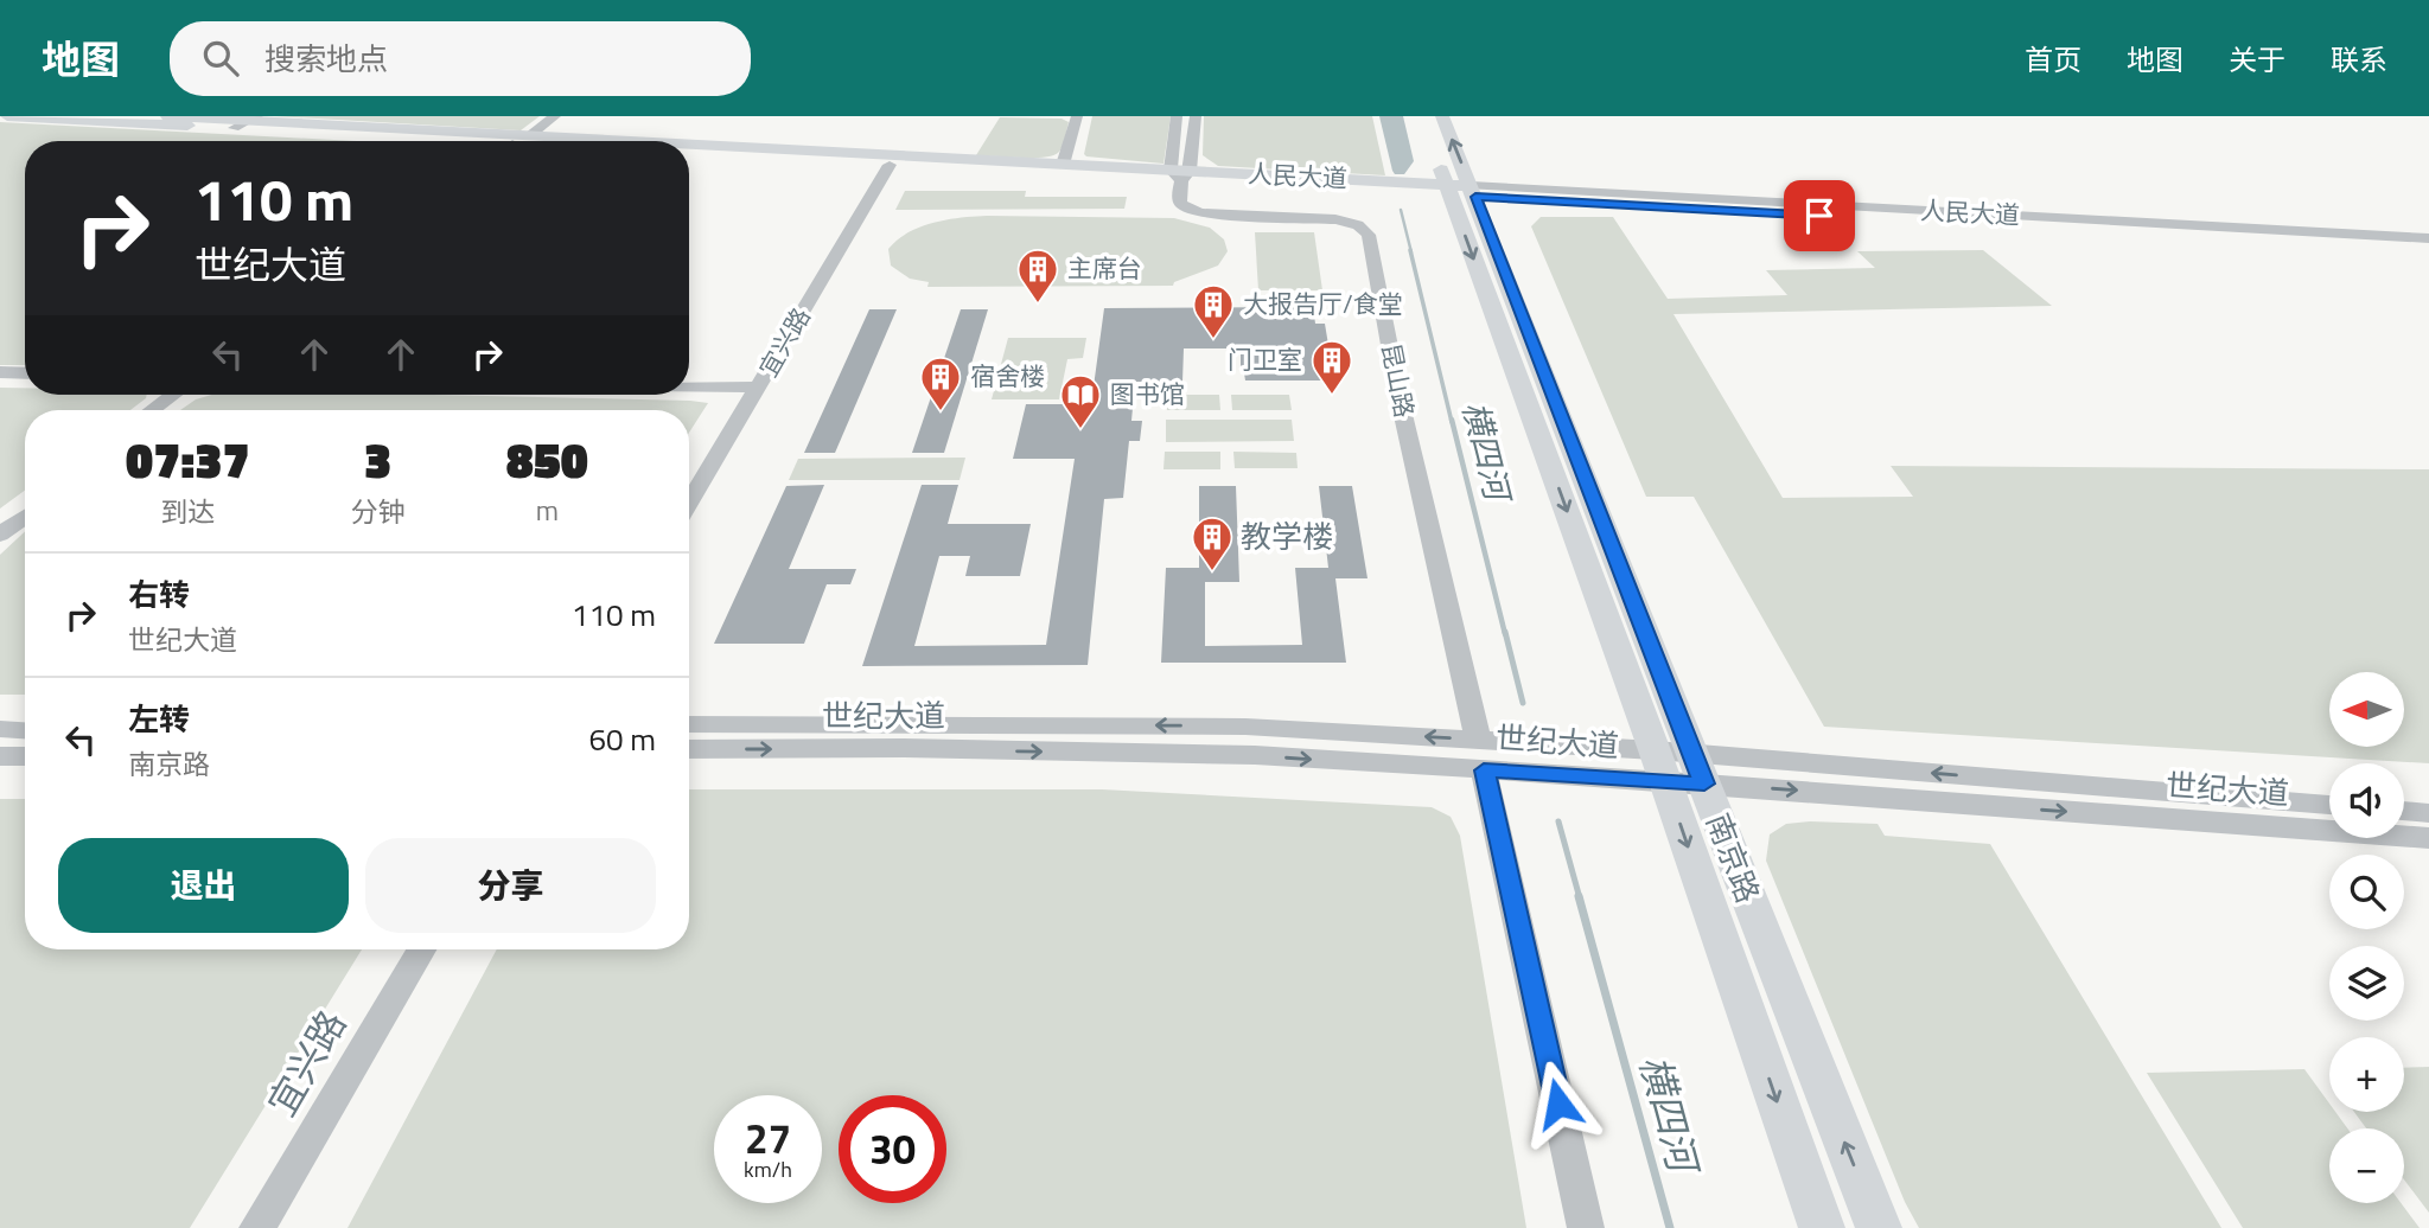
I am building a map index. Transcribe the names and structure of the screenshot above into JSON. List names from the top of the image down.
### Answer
{
  "streets": {
    "main road": ["人民大道", "南京路"],
    "street": ["宜兴路", "昆山路", "世纪大道"]
  },
  "crossings": [
    ["人民大道", "宜兴路"],
    ["人民大道", "昆山路"],
    ["人民大道", "南京路"],
    ["昆山路", "世纪大道"],
    ["世纪大道", "南京路"]
  ],
  "water": ["横四河"],
  "places": {
    "building": [
      "主席台",
      "大报告厅/食堂",
      "门卫室",
      "宿舍楼",
      "教学楼"
    ],
    "library": ["图书馆"]
  },
  "north": "left",
  "page": {
    "header": "地图",
    "search": "搜索地点",
    "nav": [
      "首页",
      "地图",
      "关于",
      "联系"
    ],
    "turn": ["110 m", "世纪大道"],
    "eta": [
      "07:37",
      "到达",
      "3",
      "分钟",
      "850",
      "m"
    ],
    "list": [
      {
        "name": "右转",
        "note": "世纪大道",
        "value": "110 m"
      },
      {
        "name": "左转",
        "note": "南京路",
        "value": "60 m"
      }
    ],
    "map_buttons": ["+", "−"],
    "buttons": ["退出", "分享"],
    "speed": "27 km/h",
    "limit": "30"
  }
}
